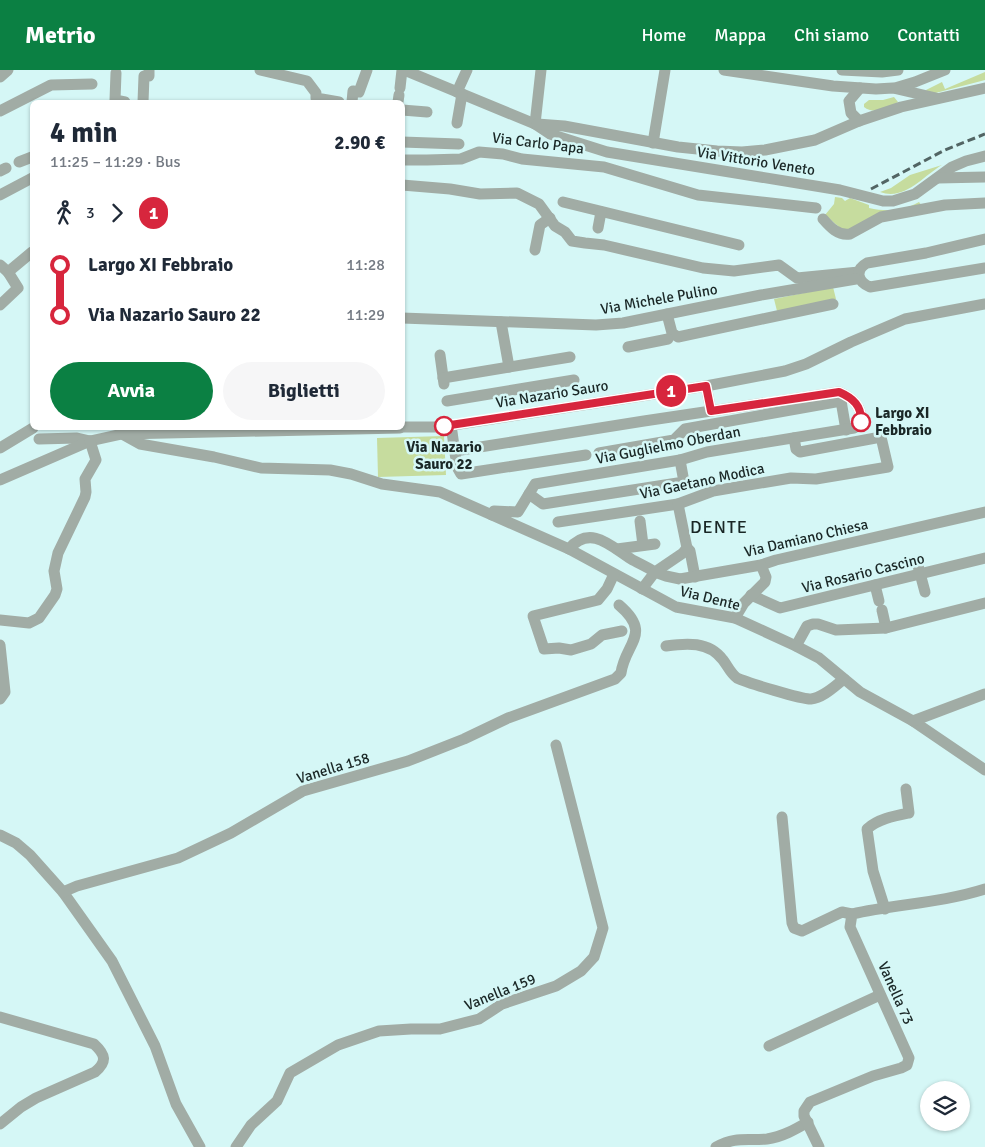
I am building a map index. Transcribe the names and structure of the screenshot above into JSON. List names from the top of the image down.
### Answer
{
  "streets": {
    "street": [
      "Via Carlo Papa",
      "Via Vittorio Veneto",
      "Via Michele Pulino",
      "Via Nazario Sauro",
      "Via Guglielmo Oberdan",
      "Via Gaetano Modica",
      "Via Damiano Chiesa",
      "Via Rosario Cascino",
      "Via Dente",
      "Vanella 158",
      "Vanella 159",
      "Vanella 73"
    ]
  },
  "crossings": [
    ["Via Nazario Sauro", "Via Dente"],
    ["Via Guglielmo Oberdan", "Via Gaetano Modica"],
    ["Via Guglielmo Oberdan", "Via Dente"],
    ["Via Damiano Chiesa", "Via Dente"]
  ],
  "districts": ["DENTE"],
  "places": ["Largo XI Febbraio", "Via Nazario Sauro 22"],
  "lines": ["bus line 1"],
  "page": {
    "header": "Metrio",
    "nav": [
      "Home",
      "Mappa",
      "Chi siamo",
      "Contatti"
    ],
    "on_map": "1",
    "heading": ["4 min", "11:25 – 11:29 · Bus", "2.90 €"],
    "legs": ["3", "1"],
    "list": [
      {
        "name": "Largo XI Febbraio",
        "value": "11:28"
      },
      {
        "name": "Via Nazario Sauro 22",
        "value": "11:29"
      }
    ],
    "buttons": ["Avvia", "Biglietti"]
  }
}
